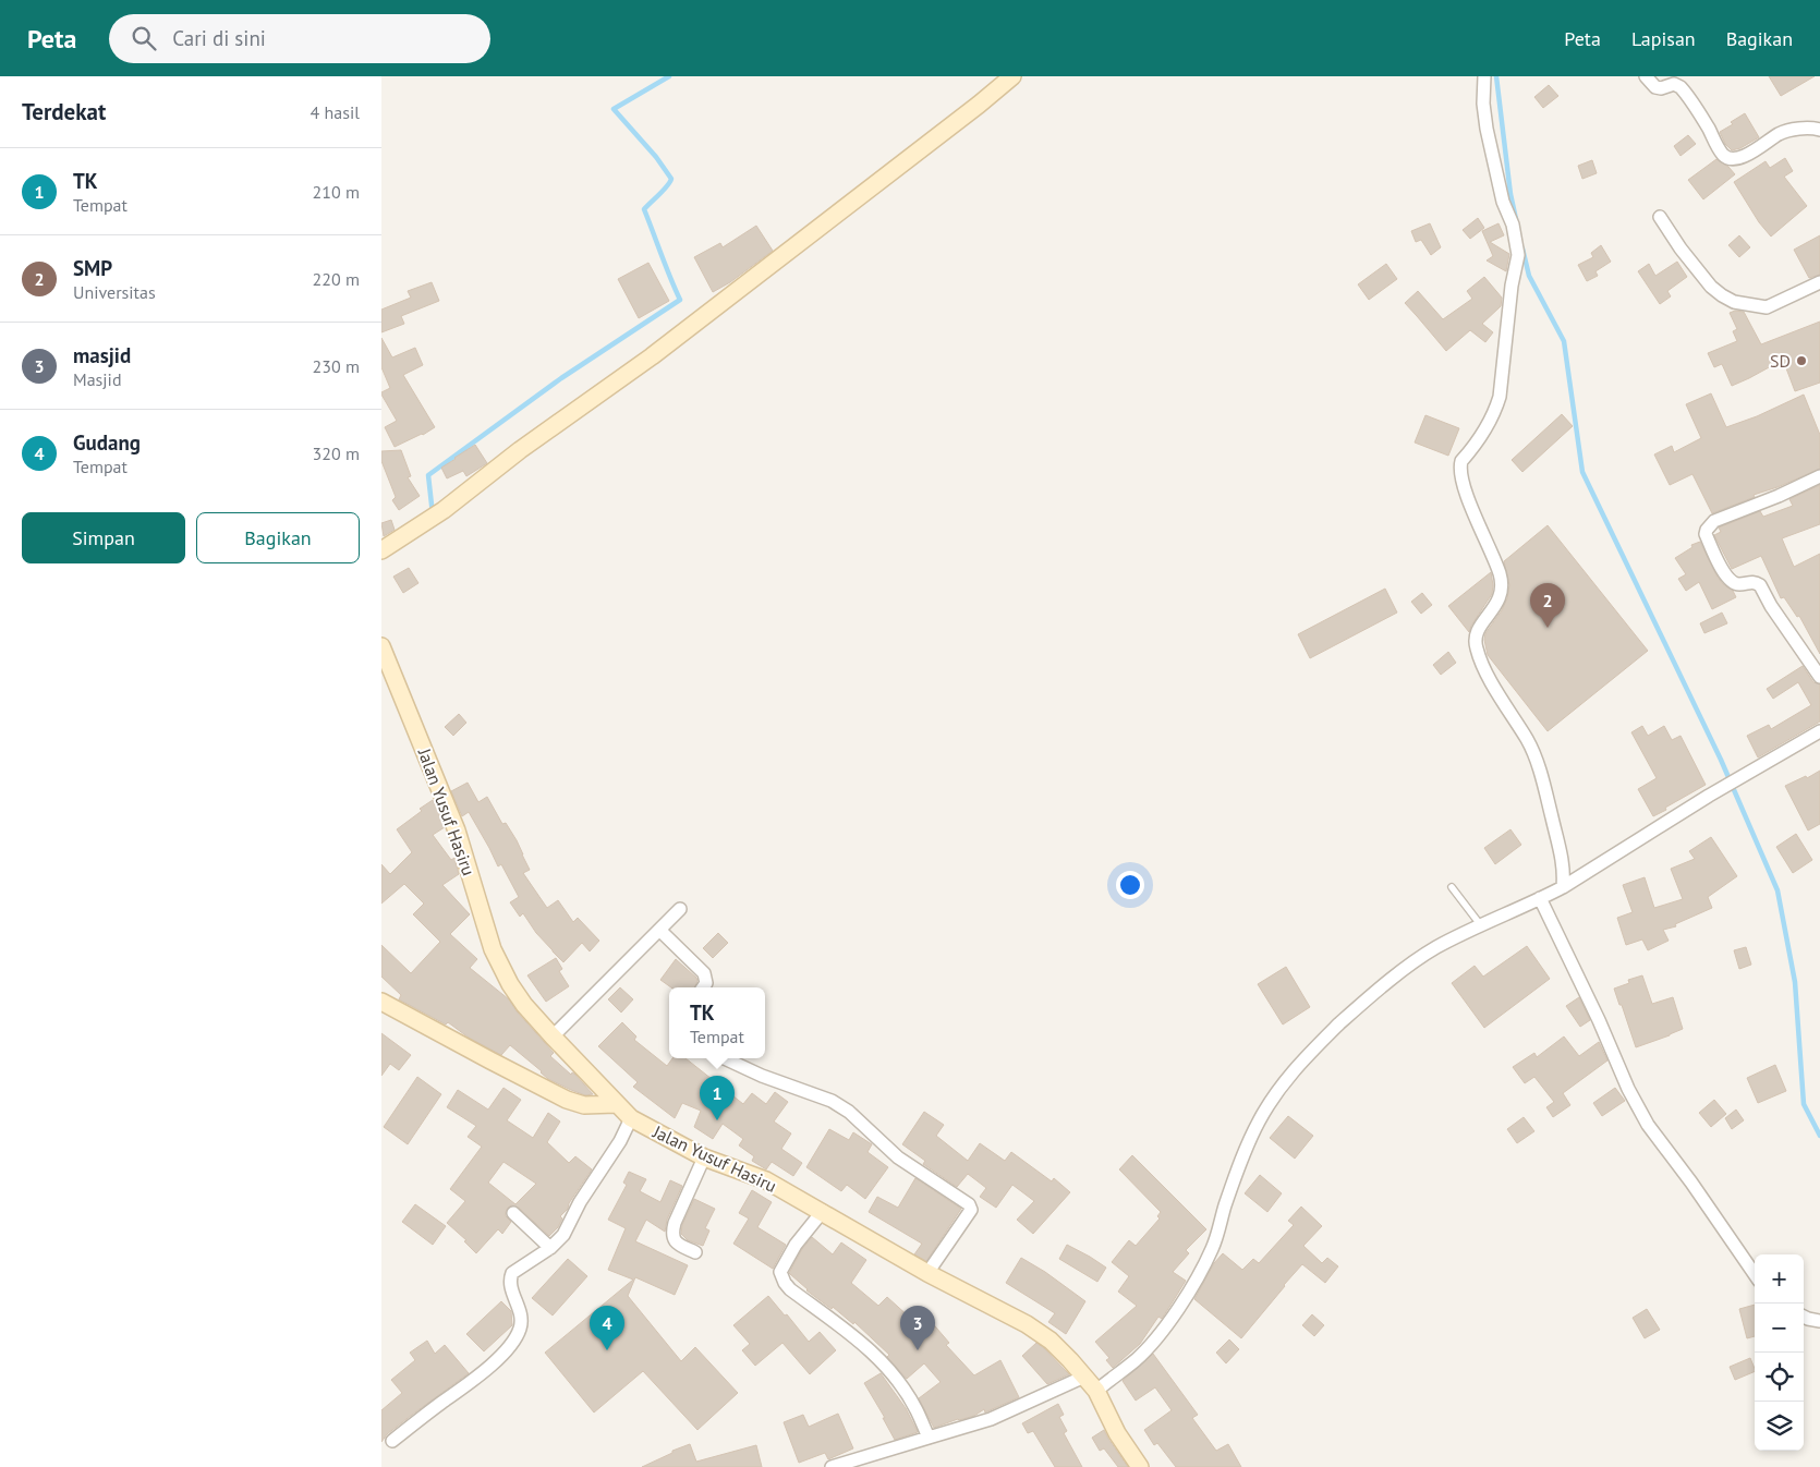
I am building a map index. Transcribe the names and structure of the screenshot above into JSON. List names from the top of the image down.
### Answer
{
  "streets": {
    "main road": ["Jalan Yusuf Hasiru"]
  },
  "places": ["SD"],
  "page": {
    "header": "Peta",
    "search": "Cari di sini",
    "nav": ["Peta", "Lapisan", "Bagikan"],
    "heading": ["Terdekat", "4 hasil"],
    "list": [
      {
        "mark": "1",
        "name": "TK",
        "note": "Tempat",
        "value": "210 m"
      },
      {
        "mark": "2",
        "name": "SMP",
        "note": "Universitas",
        "value": "220 m"
      },
      {
        "mark": "3",
        "name": "masjid",
        "note": "Masjid",
        "value": "230 m"
      },
      {
        "mark": "4",
        "name": "Gudang",
        "note": "Tempat",
        "value": "320 m"
      }
    ],
    "buttons": ["Simpan", "Bagikan"],
    "pins": [
      "2",
      "1",
      "3",
      "4"
    ],
    "popup": ["TK", "Tempat"],
    "map_buttons": ["+", "−"]
  }
}
